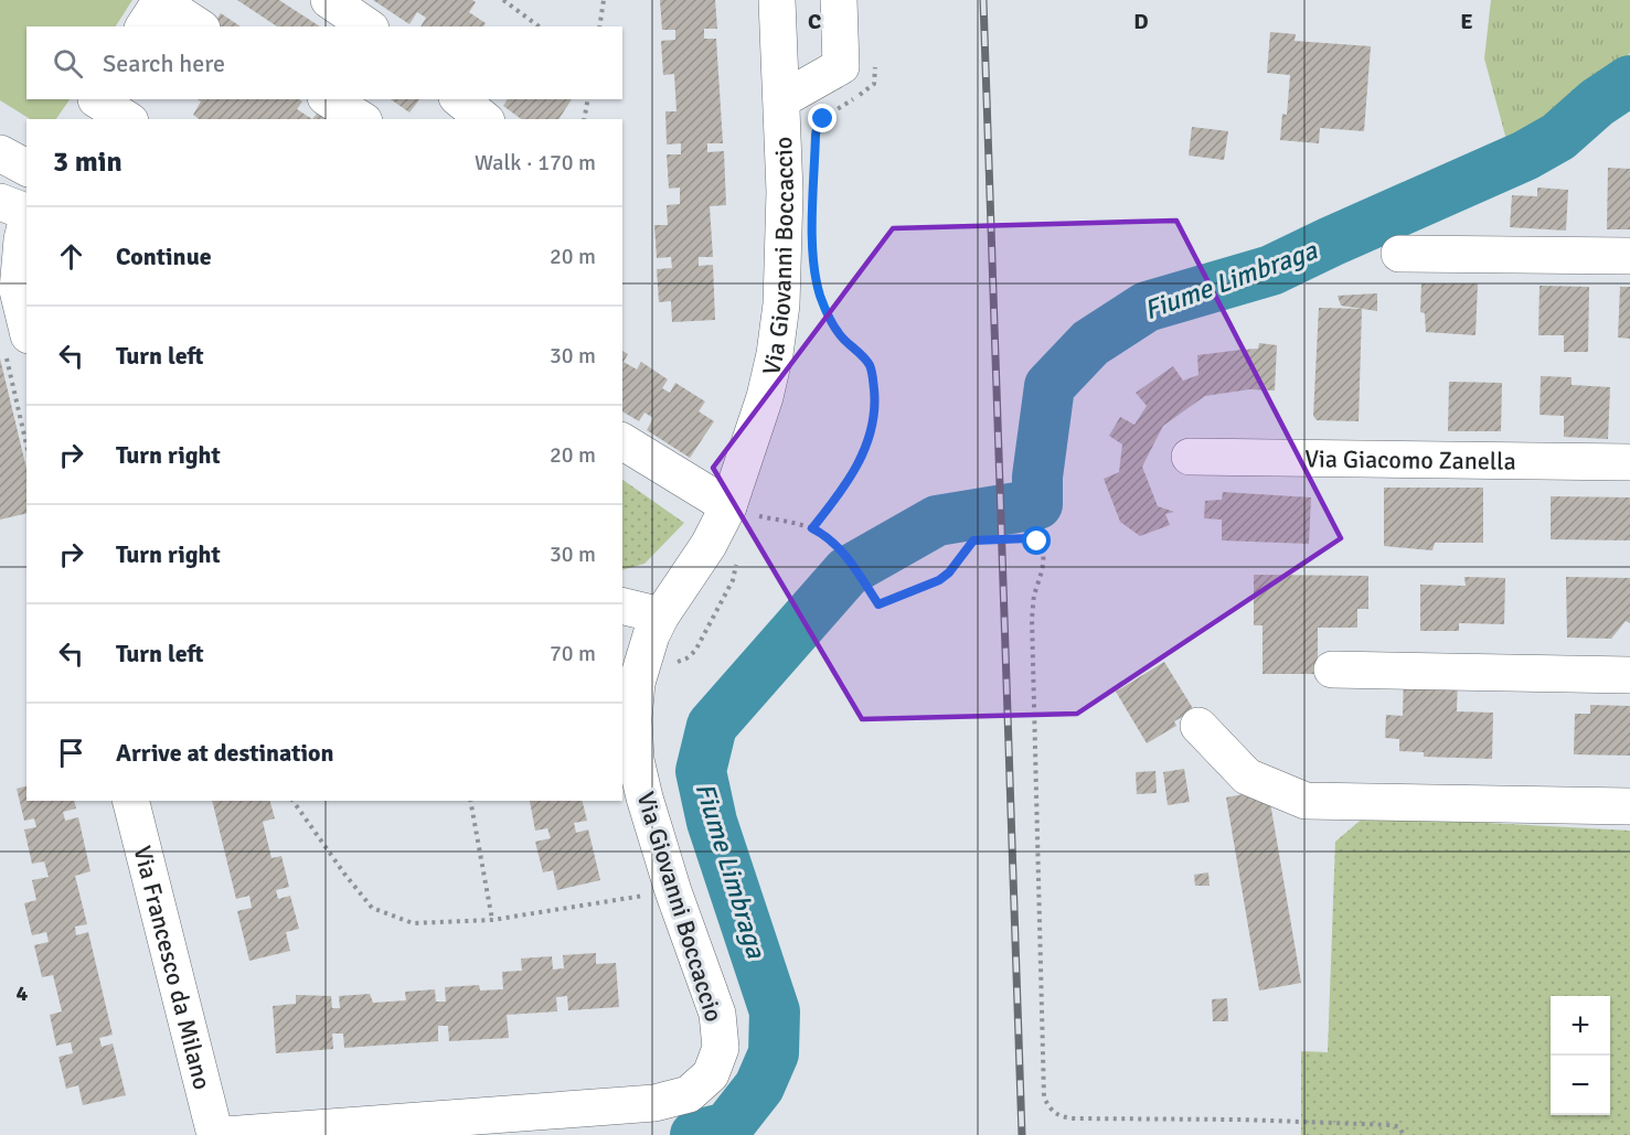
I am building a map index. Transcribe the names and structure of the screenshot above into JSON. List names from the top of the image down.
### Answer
{
  "streets": {
    "street": ["Via Giovanni Boccaccio", "Via Giacomo Zanella", "Via Francesco da Milano"]
  },
  "water": ["Fiume Limbraga"],
  "page": {
    "search": "Search here",
    "heading": ["3 min", "Walk · 170 m"],
    "list": [
      ["Continue", "20 m"],
      ["Turn left", "30 m"],
      ["Turn right", "20 m"],
      ["Turn right", "30 m"],
      ["Turn left", "70 m"],
      "Arrive at destination"
    ],
    "map_buttons": ["+", "−"]
  },
  "grid": {
    "columns": ["C", "D", "E"],
    "rows": ["4"]
  }
}
